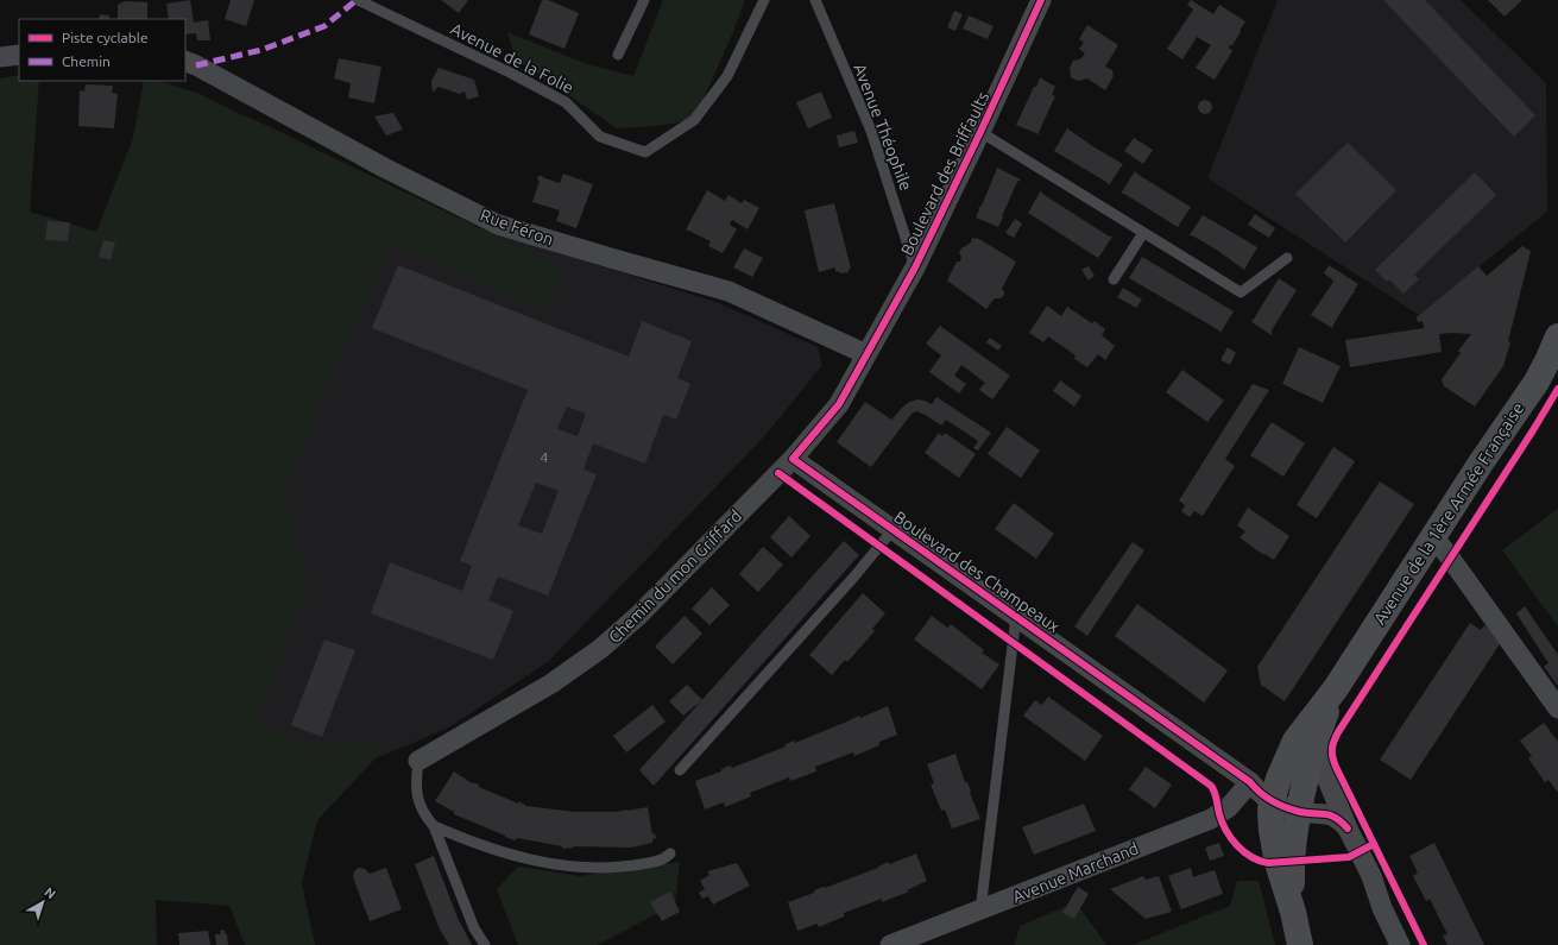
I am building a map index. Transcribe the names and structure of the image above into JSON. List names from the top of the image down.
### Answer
{
  "streets": {
    "main road": ["Avenue de la 1ère Armée Française"],
    "street": [
      "Boulevard des Briffaults",
      "Rue Féron",
      "Boulevard des Champeaux",
      "Chemin du mon Griffard",
      "Avenue Marchand"
    ],
    "lane": ["Avenue de la Folie", "Avenue Théophile"]
  },
  "crossings": [
    ["Avenue Théophile", "Boulevard des Briffaults"],
    ["Boulevard des Briffaults", "Rue Féron"],
    ["Boulevard des Champeaux", "Chemin du mon Griffard"],
    ["Boulevard des Champeaux", "Avenue Marchand"]
  ],
  "house_numbers": ["4"],
  "legend": ["Piste cyclable", "Chemin"],
  "north": "top right"
}
